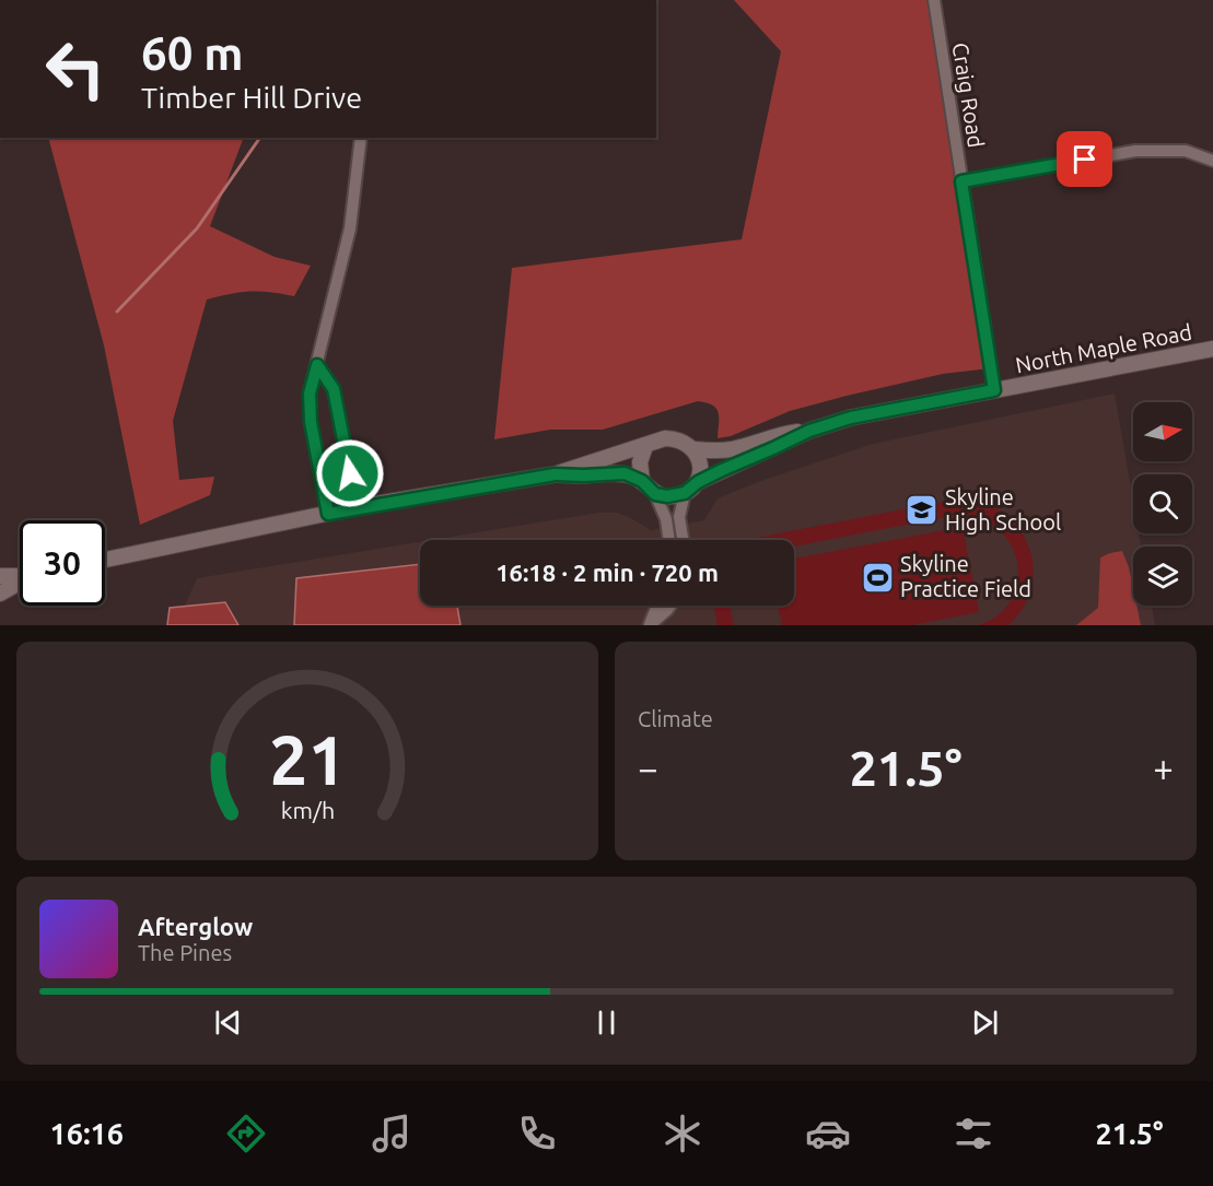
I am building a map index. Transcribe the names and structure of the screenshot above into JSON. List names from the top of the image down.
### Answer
{
  "streets": {
    "street": ["Craig Road", "North Maple Road"]
  },
  "crossings": [
    ["Craig Road", "North Maple Road"]
  ],
  "places": {
    "school or university": ["Skyline High School"],
    "sports": ["Skyline Practice Field"]
  },
  "north": "right",
  "page": {
    "turn": ["60 m", "Timber Hill Drive"],
    "limit": "30",
    "trip": "16:18 · 2 min · 720 m",
    "tile": "Climate",
    "heat": ["−", "21.5°", "+"],
    "song": ["Afterglow", "The Pines"],
    "tabs": ["16:16", "21.5°"],
    "gauge": ["21", "km/h"]
  }
}
